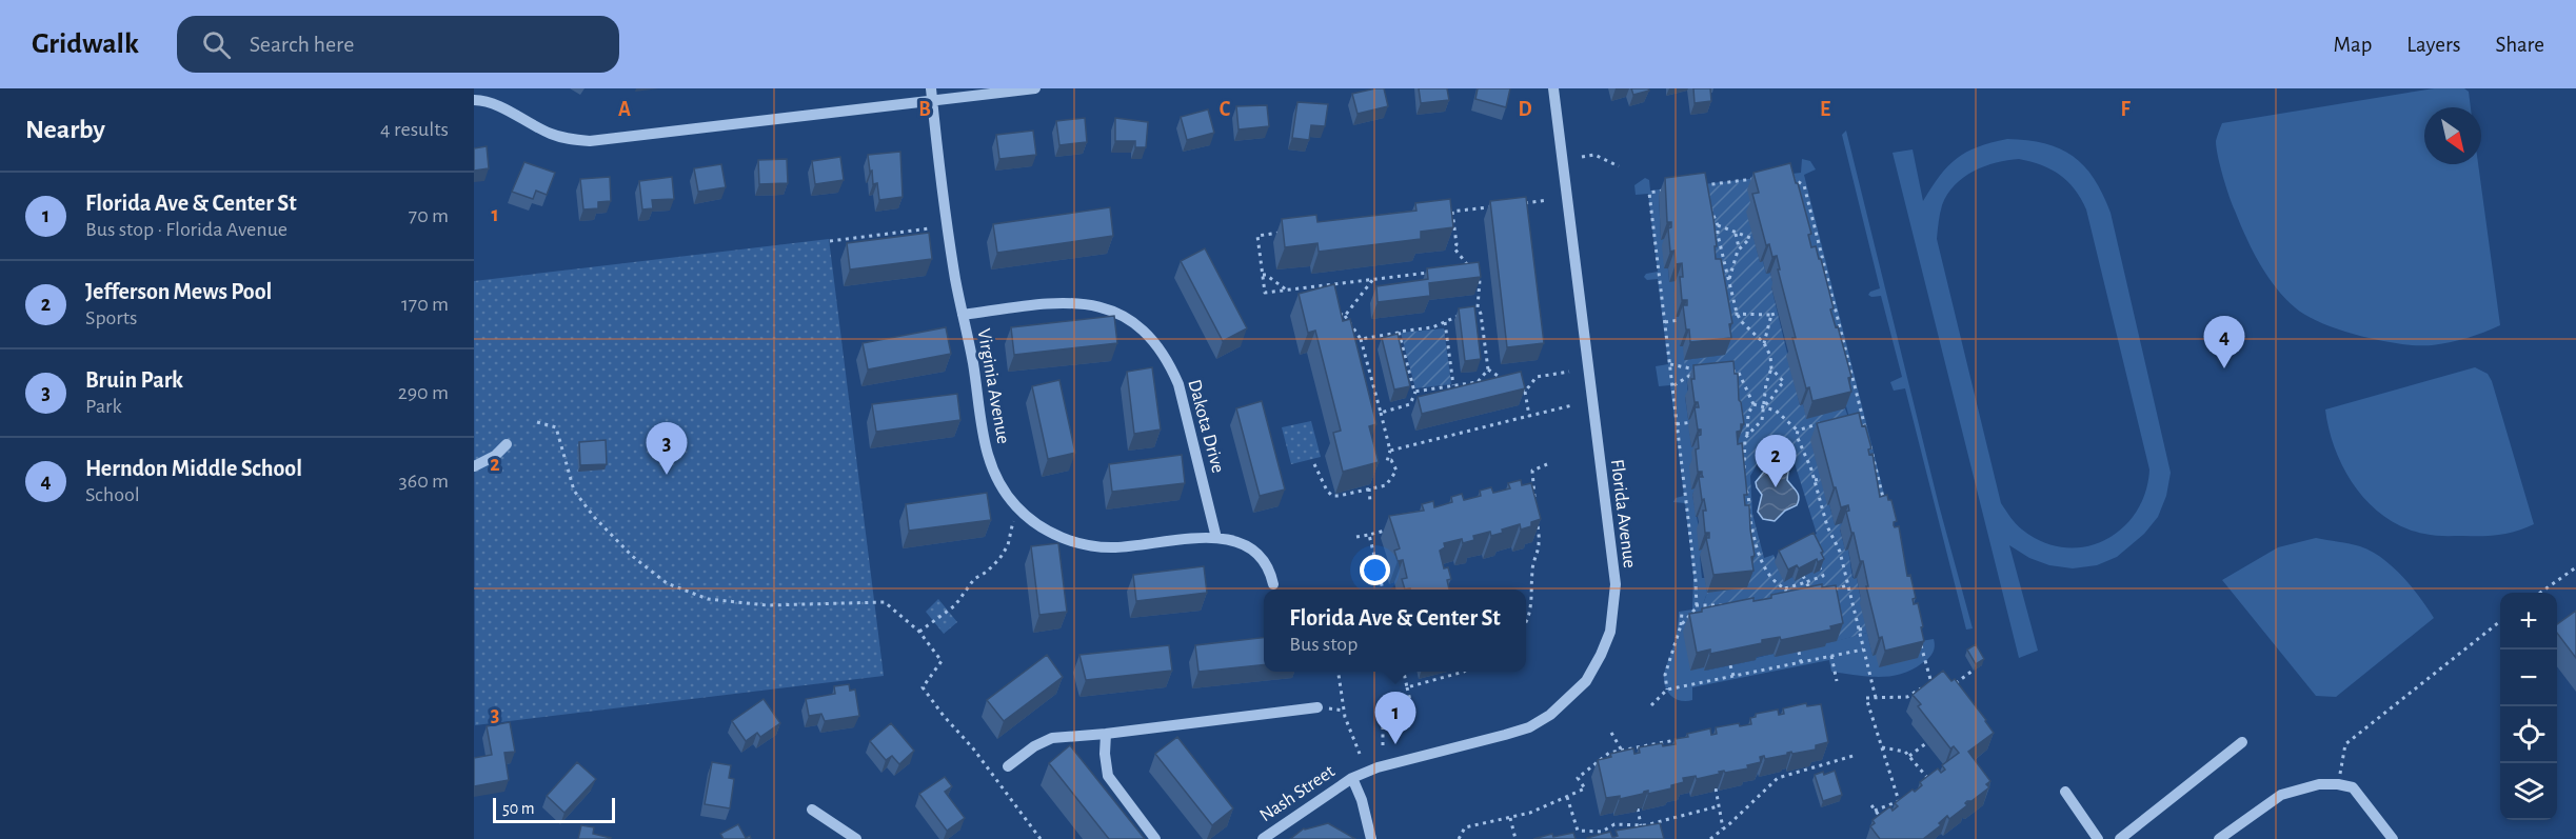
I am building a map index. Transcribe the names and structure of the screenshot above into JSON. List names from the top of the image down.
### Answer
{
  "streets": {
    "street": [
      "Virginia Avenue",
      "Dakota Drive",
      "Florida Avenue",
      "Nash Street"
    ]
  },
  "crossings": [
    ["Virginia Avenue", "Dakota Drive"],
    ["Florida Avenue", "Nash Street"]
  ],
  "scale_bar": "50 m",
  "north": "bottom right",
  "page": {
    "header": "Gridwalk",
    "search": "Search here",
    "nav": ["Map", "Layers", "Share"],
    "heading": ["Nearby", "4 results"],
    "list": [
      {
        "mark": "1",
        "name": "Florida Ave & Center St",
        "note": "Bus stop · Florida Avenue",
        "value": "70 m"
      },
      {
        "mark": "2",
        "name": "Jefferson Mews Pool",
        "note": "Sports",
        "value": "170 m"
      },
      {
        "mark": "3",
        "name": "Bruin Park",
        "note": "Park",
        "value": "290 m"
      },
      {
        "mark": "4",
        "name": "Herndon Middle School",
        "note": "School",
        "value": "360 m"
      }
    ],
    "pins": [
      "4",
      "3",
      "2",
      "1"
    ],
    "popup": ["Florida Ave & Center St", "Bus stop"],
    "map_buttons": ["+", "−"],
    "scale": "50 m"
  },
  "grid": {
    "columns": [
      "A",
      "B",
      "C",
      "D",
      "E",
      "F"
    ],
    "rows": ["1", "2", "3"]
  }
}
